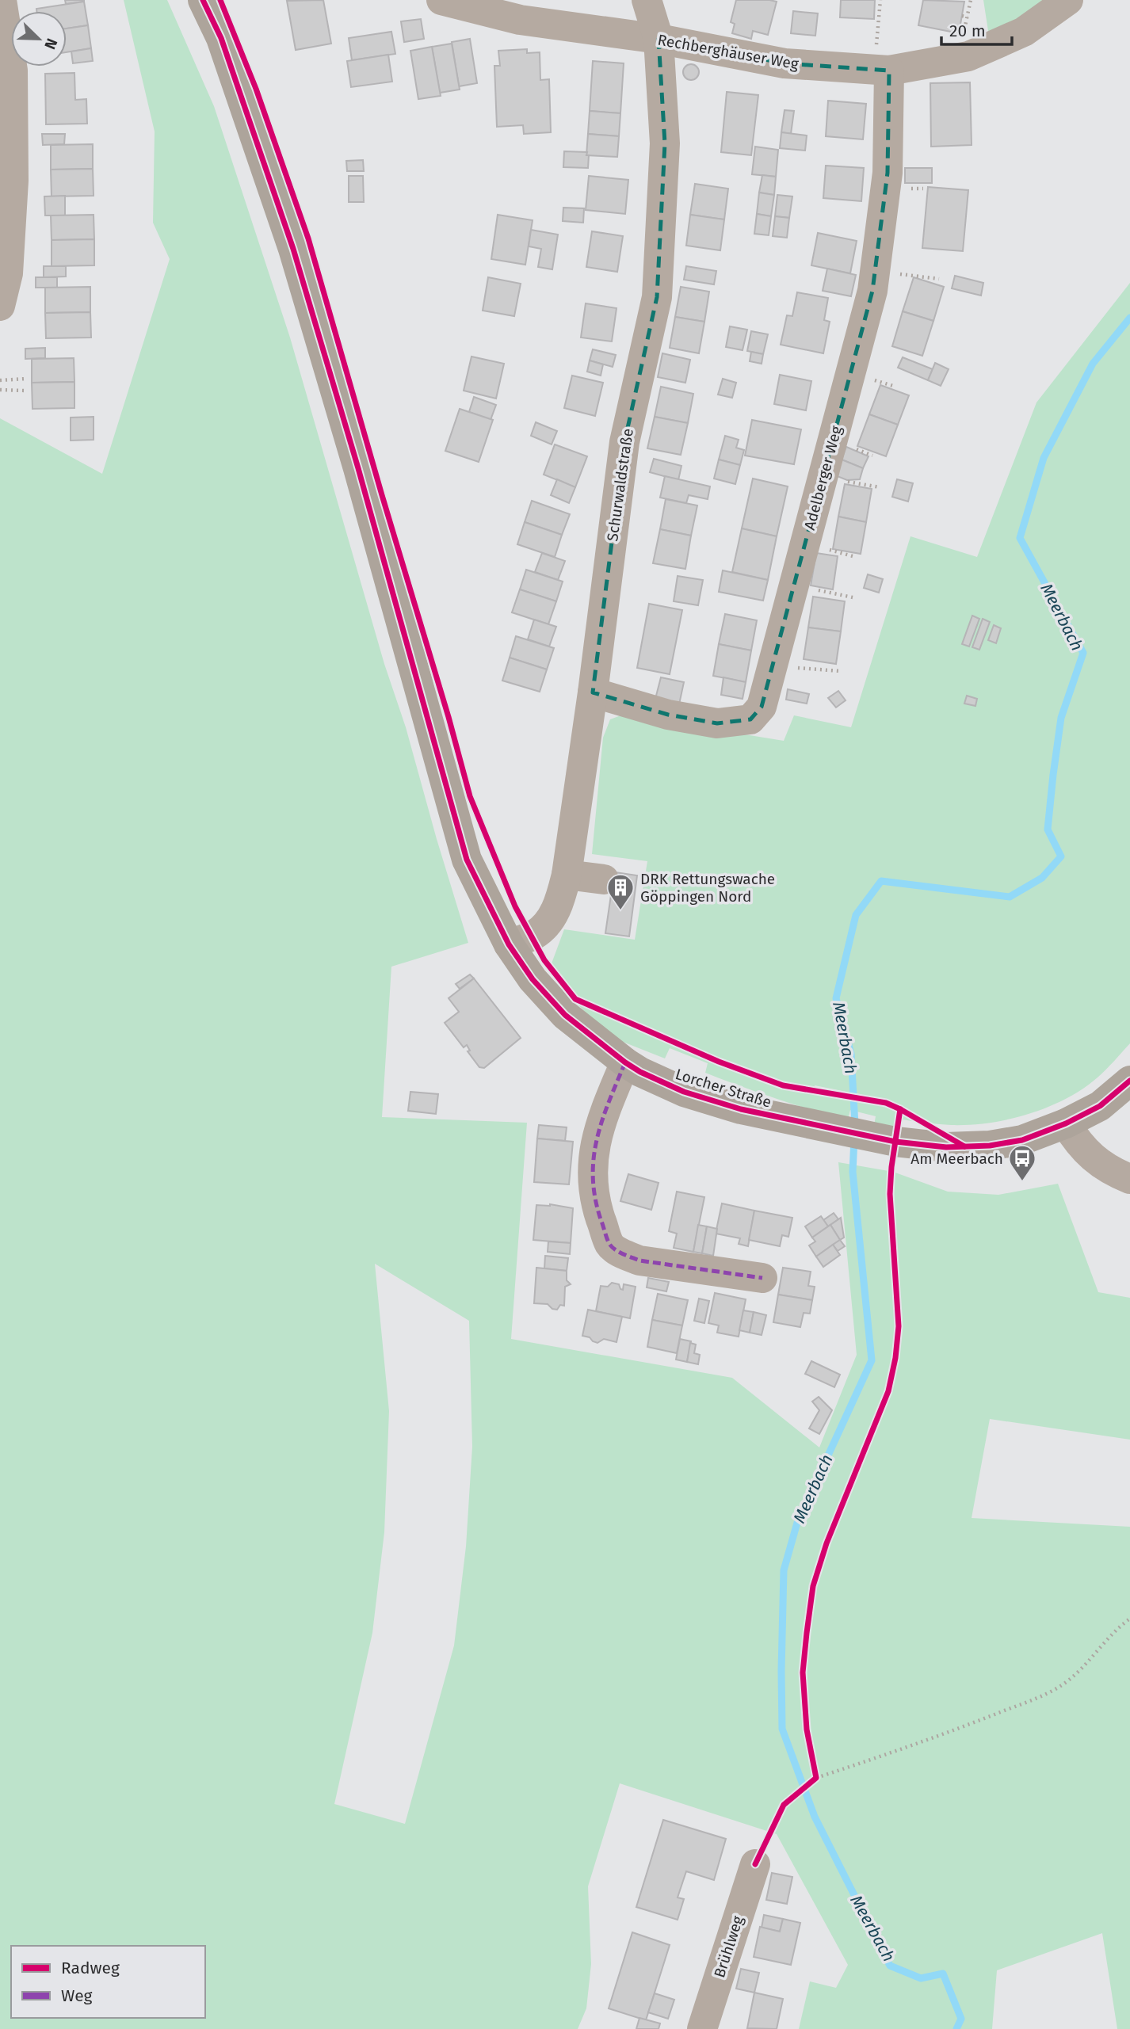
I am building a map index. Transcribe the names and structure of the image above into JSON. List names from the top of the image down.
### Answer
{
  "streets": {
    "main road": ["Lorcher Straße"],
    "street": [
      "Rechberghäuser Weg",
      "Adelberger Weg",
      "Schurwaldstraße",
      "Brühlweg"
    ]
  },
  "crossings": [
    ["Rechberghäuser Weg", "Adelberger Weg"],
    ["Rechberghäuser Weg", "Schurwaldstraße"],
    ["Adelberger Weg", "Schurwaldstraße"],
    ["Schurwaldstraße", "Lorcher Straße"]
  ],
  "water": ["Meerbach"],
  "places": {
    "building": ["DRK Rettungswache Göppingen Nord"],
    "bus stop": ["Am Meerbach"]
  },
  "legend": ["Radweg", "Weg"],
  "scale_bar": "20 m",
  "north": "bottom right"
}
